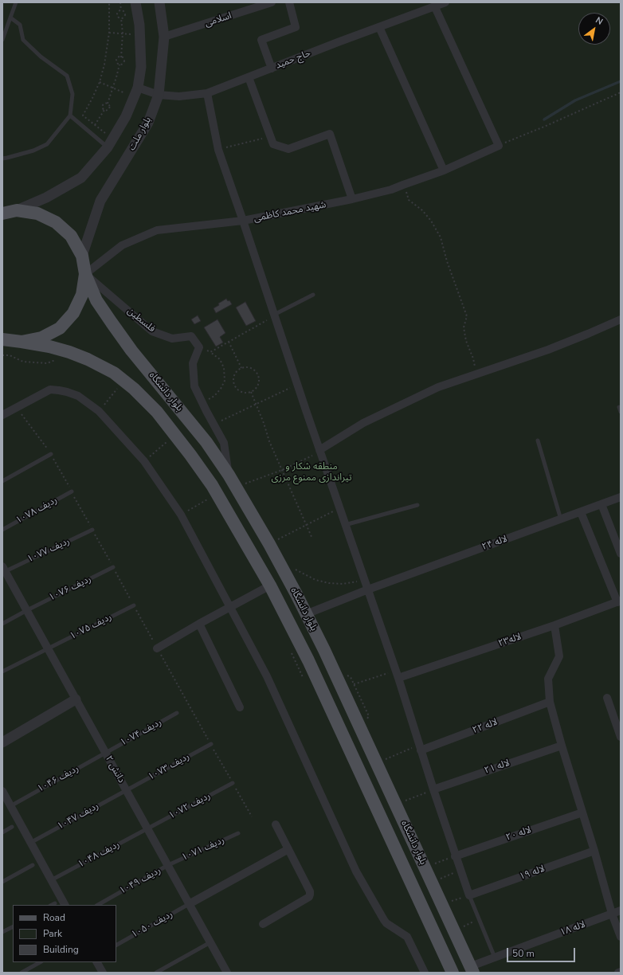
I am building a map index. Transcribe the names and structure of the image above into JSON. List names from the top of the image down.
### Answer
{
  "streets": {
    "main road": ["بلوار دانشگاه"],
    "street": [
      "اسلامی",
      "حاج حمید",
      "بلوار ملت",
      "شهید محمد کاظمی",
      "فلسطین",
      "لاله ۲۴",
      "لاله۲۳",
      "لاله ۲۲",
      "لاله ۲۱",
      "دانش ۲",
      "لاله ۲۰",
      "لاله ۱۹",
      "لاله ۱۸"
    ],
    "lane": [
      "ردیف ۱۰۷۸",
      "ردیف ۱۰۷۷",
      "ردیف ۱۰۷۶",
      "ردیف ۱۰۷۵",
      "ردیف ۱۰۷۴",
      "ردیف ۱۰۷۳",
      "ردیف ۱۰۴۶",
      "ردیف ۱۰۷۲",
      "ردیف ۱۰۴۷",
      "ردیف ۱۰۷۱",
      "ردیف ۱۰۴۸",
      "ردیف ۱۰۴۹",
      "ردیف ۱۰۵۰"
    ]
  },
  "crossings": [
    ["اسلامی", "بلوار ملت"],
    ["حاج حمید", "بلوار ملت"],
    ["شهید محمد کاظمی", "فلسطین"],
    ["شهید محمد کاظمی", "بلوار دانشگاه"],
    ["فلسطین", "بلوار دانشگاه"],
    ["بلوار دانشگاه", "لاله ۲۴"],
    ["بلوار دانشگاه", "لاله ۱۸"],
    ["ردیف ۱۰۷۷", "دانش ۲"],
    ["ردیف ۱۰۷۶", "دانش ۲"],
    ["ردیف ۱۰۷۵", "دانش ۲"],
    ["ردیف ۱۰۷۴", "دانش ۲"],
    ["ردیف ۱۰۷۴", "ردیف ۱۰۴۶"],
    ["ردیف ۱۰۷۳", "دانش ۲"],
    ["ردیف ۱۰۷۳", "ردیف ۱۰۴۷"],
    ["دانش ۲", "ردیف ۱۰۴۶"],
    ["دانش ۲", "ردیف ۱۰۷۲"],
    ["دانش ۲", "ردیف ۱۰۴۷"],
    ["دانش ۲", "ردیف ۱۰۷۱"],
    ["دانش ۲", "ردیف ۱۰۴۸"],
    ["دانش ۲", "ردیف ۱۰۴۹"],
    ["دانش ۲", "ردیف ۱۰۵۰"],
    ["ردیف ۱۰۷۲", "ردیف ۱۰۴۸"],
    ["ردیف ۱۰۷۱", "ردیف ۱۰۴۹"]
  ],
  "parks": ["منطقه شکار و تیراندازی ممنوع مرزی"],
  "legend": ["Road", "Park", "Building"],
  "scale_bar": "50 m",
  "north": "top right"
}
